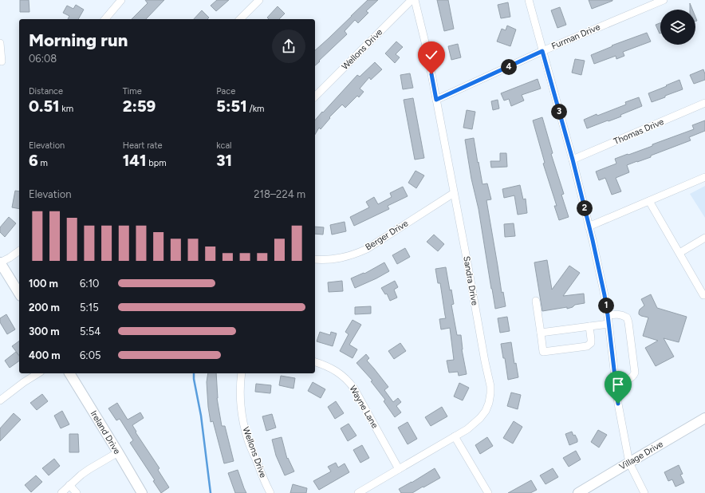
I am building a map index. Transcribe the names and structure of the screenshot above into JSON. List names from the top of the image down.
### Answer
{
  "streets": {
    "main road": ["Ireland Drive", "Village Drive"],
    "street": [
      "Furman Drive",
      "Wellons Drive",
      "Thomas Drive",
      "Berger Drive",
      "Sandra Drive",
      "Wayne Lane"
    ]
  },
  "crossings": [
    ["Furman Drive", "Sandra Drive"],
    ["Berger Drive", "Sandra Drive"],
    ["Sandra Drive", "Wayne Lane"]
  ],
  "page": {
    "heading": ["Morning run", "06:08"],
    "pins": [
      "4",
      "3",
      "2",
      "1"
    ],
    "stats": [
      ["Distance", "0.51 km"],
      ["Time", "2:59"],
      ["Pace", "5:51 /km"],
      ["Elevation", "6 m"],
      ["Heart rate", "141 bpm"],
      ["kcal", "31"]
    ],
    "chart": ["Elevation", "218–224 m"],
    "list": [
      {
        "name": "100 m",
        "note": "6:10"
      },
      {
        "name": "200 m",
        "note": "5:15"
      },
      {
        "name": "300 m",
        "note": "5:54"
      },
      {
        "name": "400 m",
        "note": "6:05"
      }
    ]
  }
}
